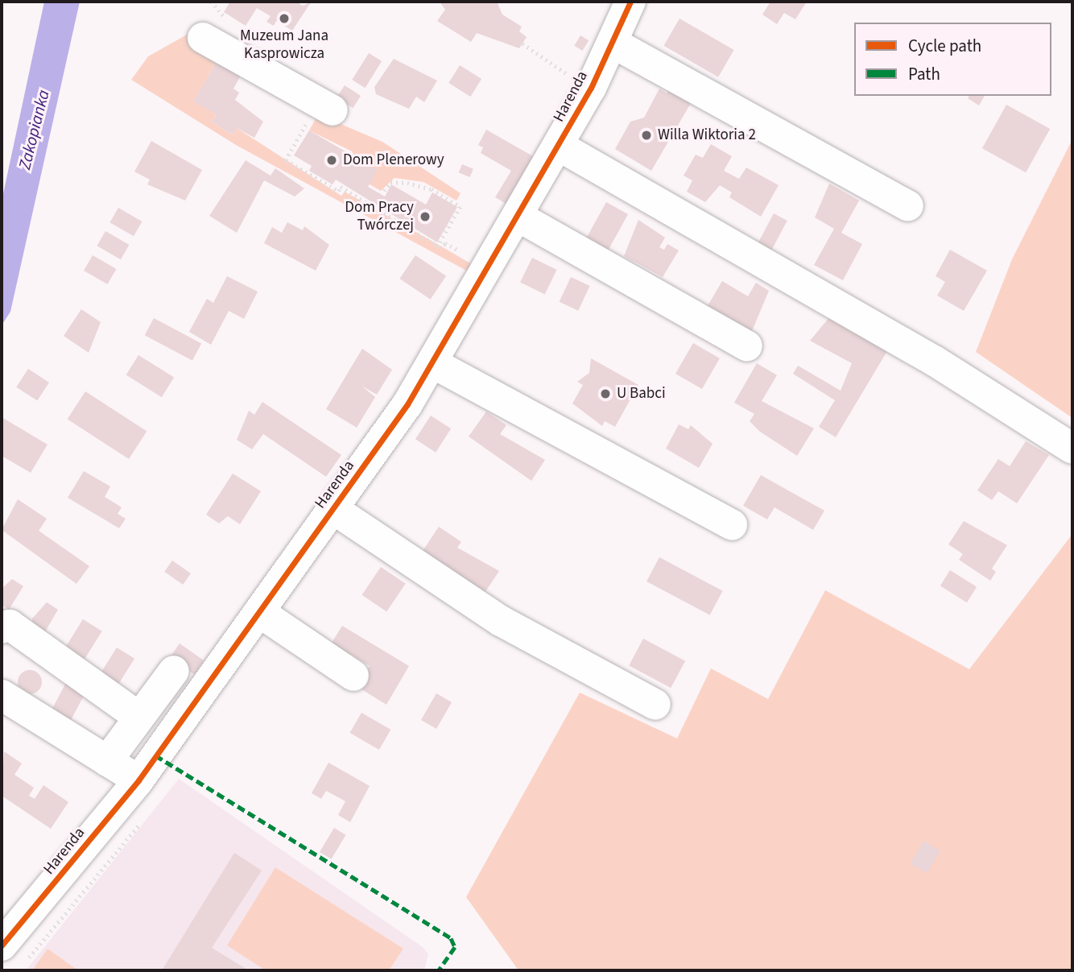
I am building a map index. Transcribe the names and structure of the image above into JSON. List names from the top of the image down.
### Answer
{
  "streets": {
    "street": ["Harenda"]
  },
  "water": ["Zakopianka"],
  "places": [
    "Muzeum Jana Kasprowicza",
    "Willa Wiktoria 2",
    "Dom Plenerowy",
    "Dom Pracy Twórczej",
    "U Babci"
  ],
  "legend": ["Cycle path", "Path"]
}
